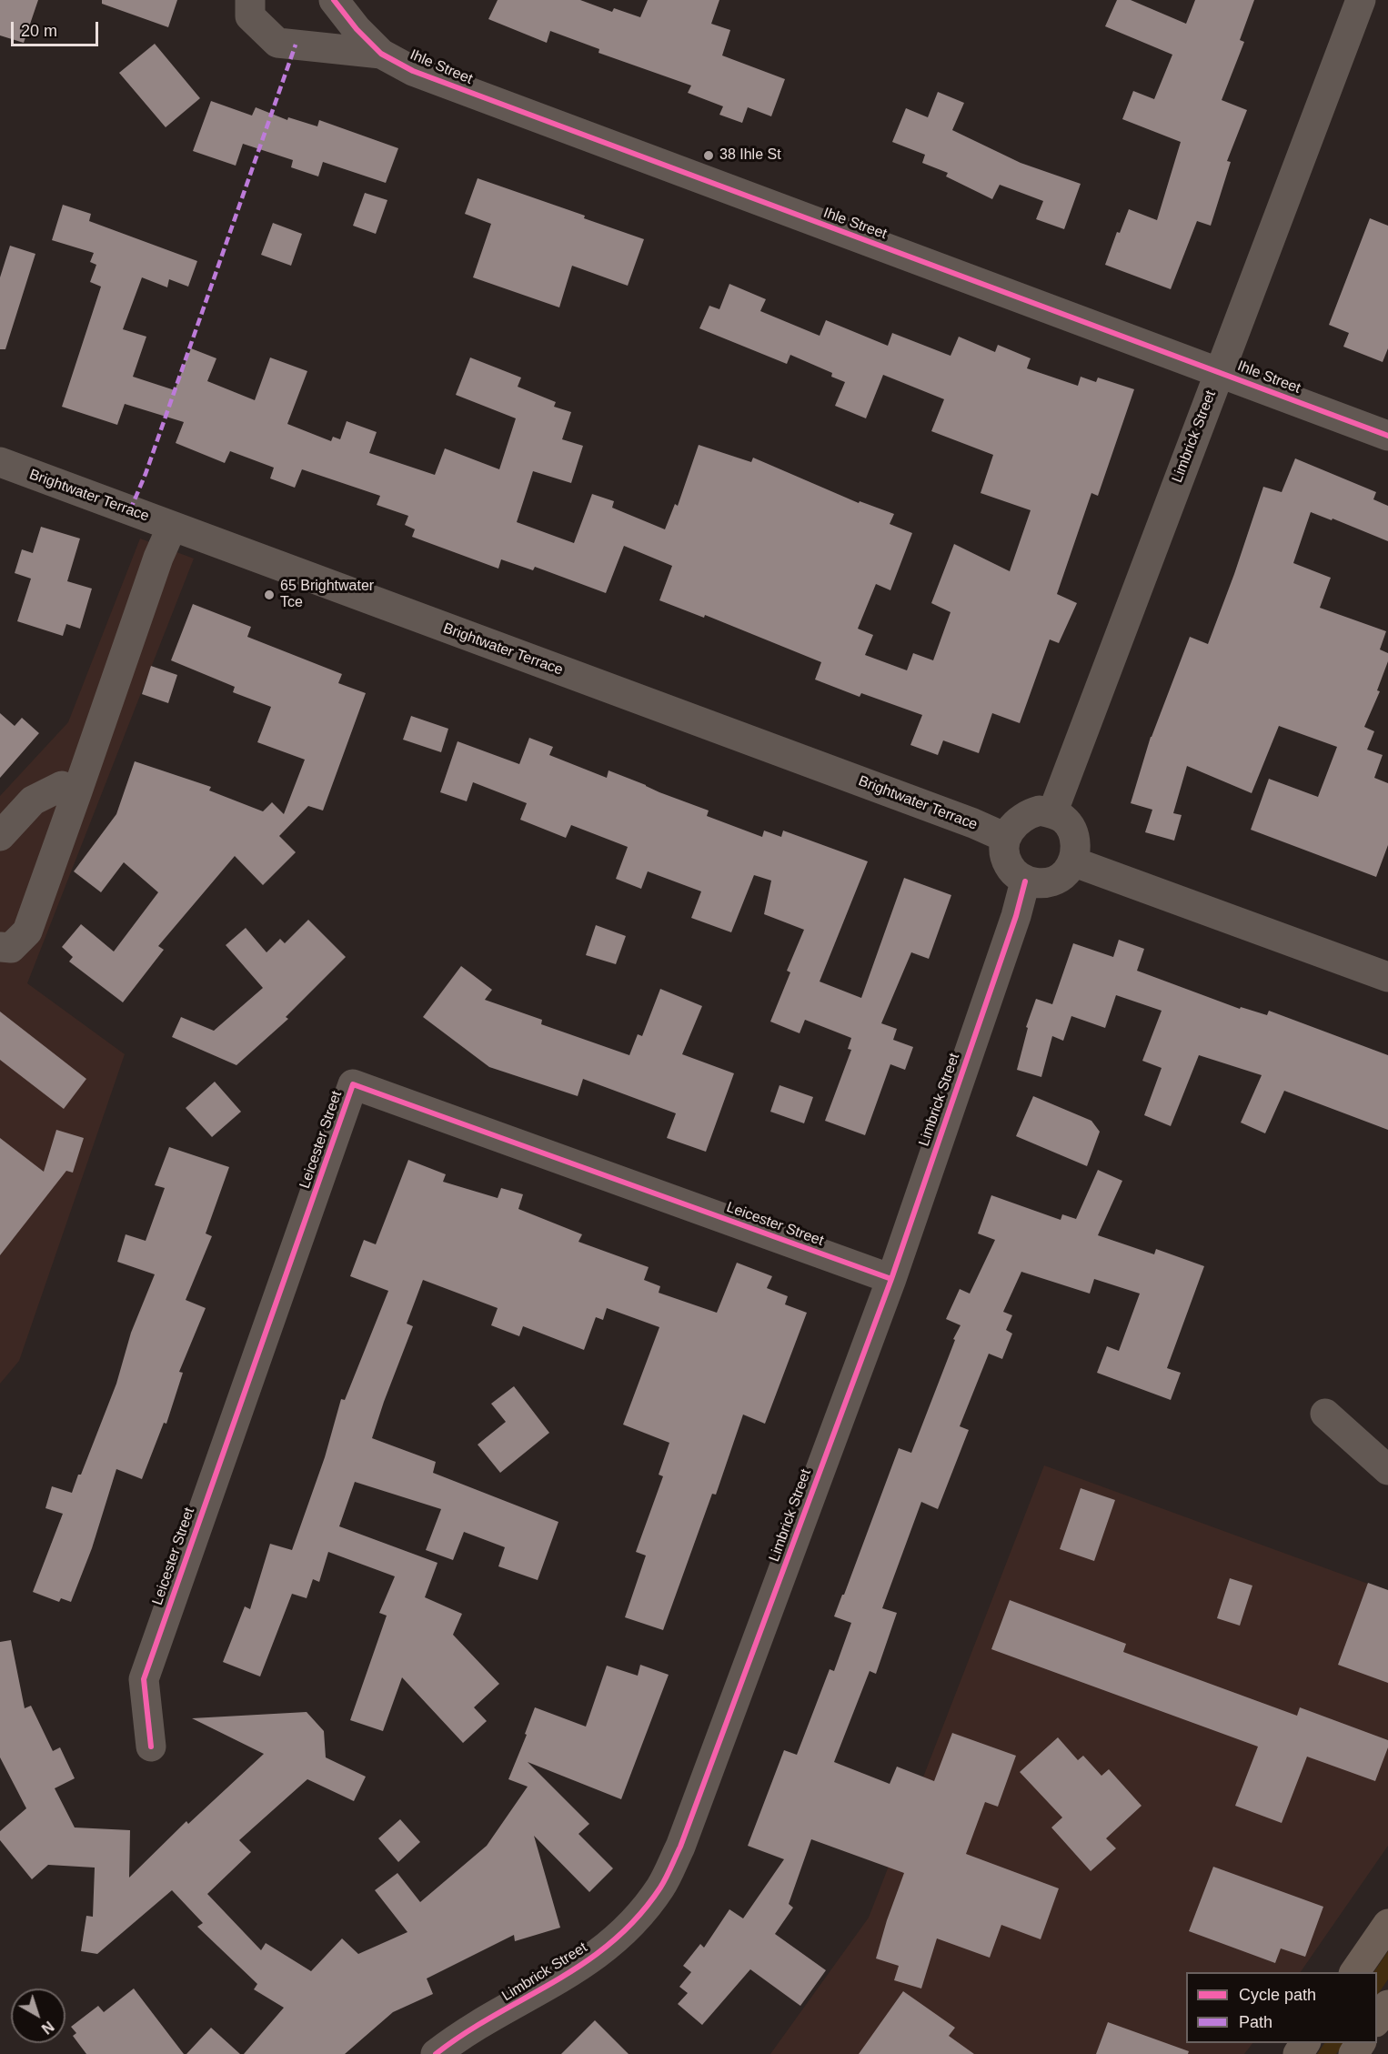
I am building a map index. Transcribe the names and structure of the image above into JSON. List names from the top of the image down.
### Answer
{
  "streets": {
    "street": [
      "Ihle Street",
      "Limbrick Street",
      "Brightwater Terrace",
      "Leicester Street"
    ]
  },
  "crossings": [
    ["Ihle Street", "Limbrick Street"],
    ["Limbrick Street", "Brightwater Terrace"],
    ["Limbrick Street", "Leicester Street"]
  ],
  "places": ["38 Ihle St", "65 Brightwater Tce"],
  "legend": ["Cycle path", "Path"],
  "scale_bar": "20 m",
  "north": "bottom right"
}
